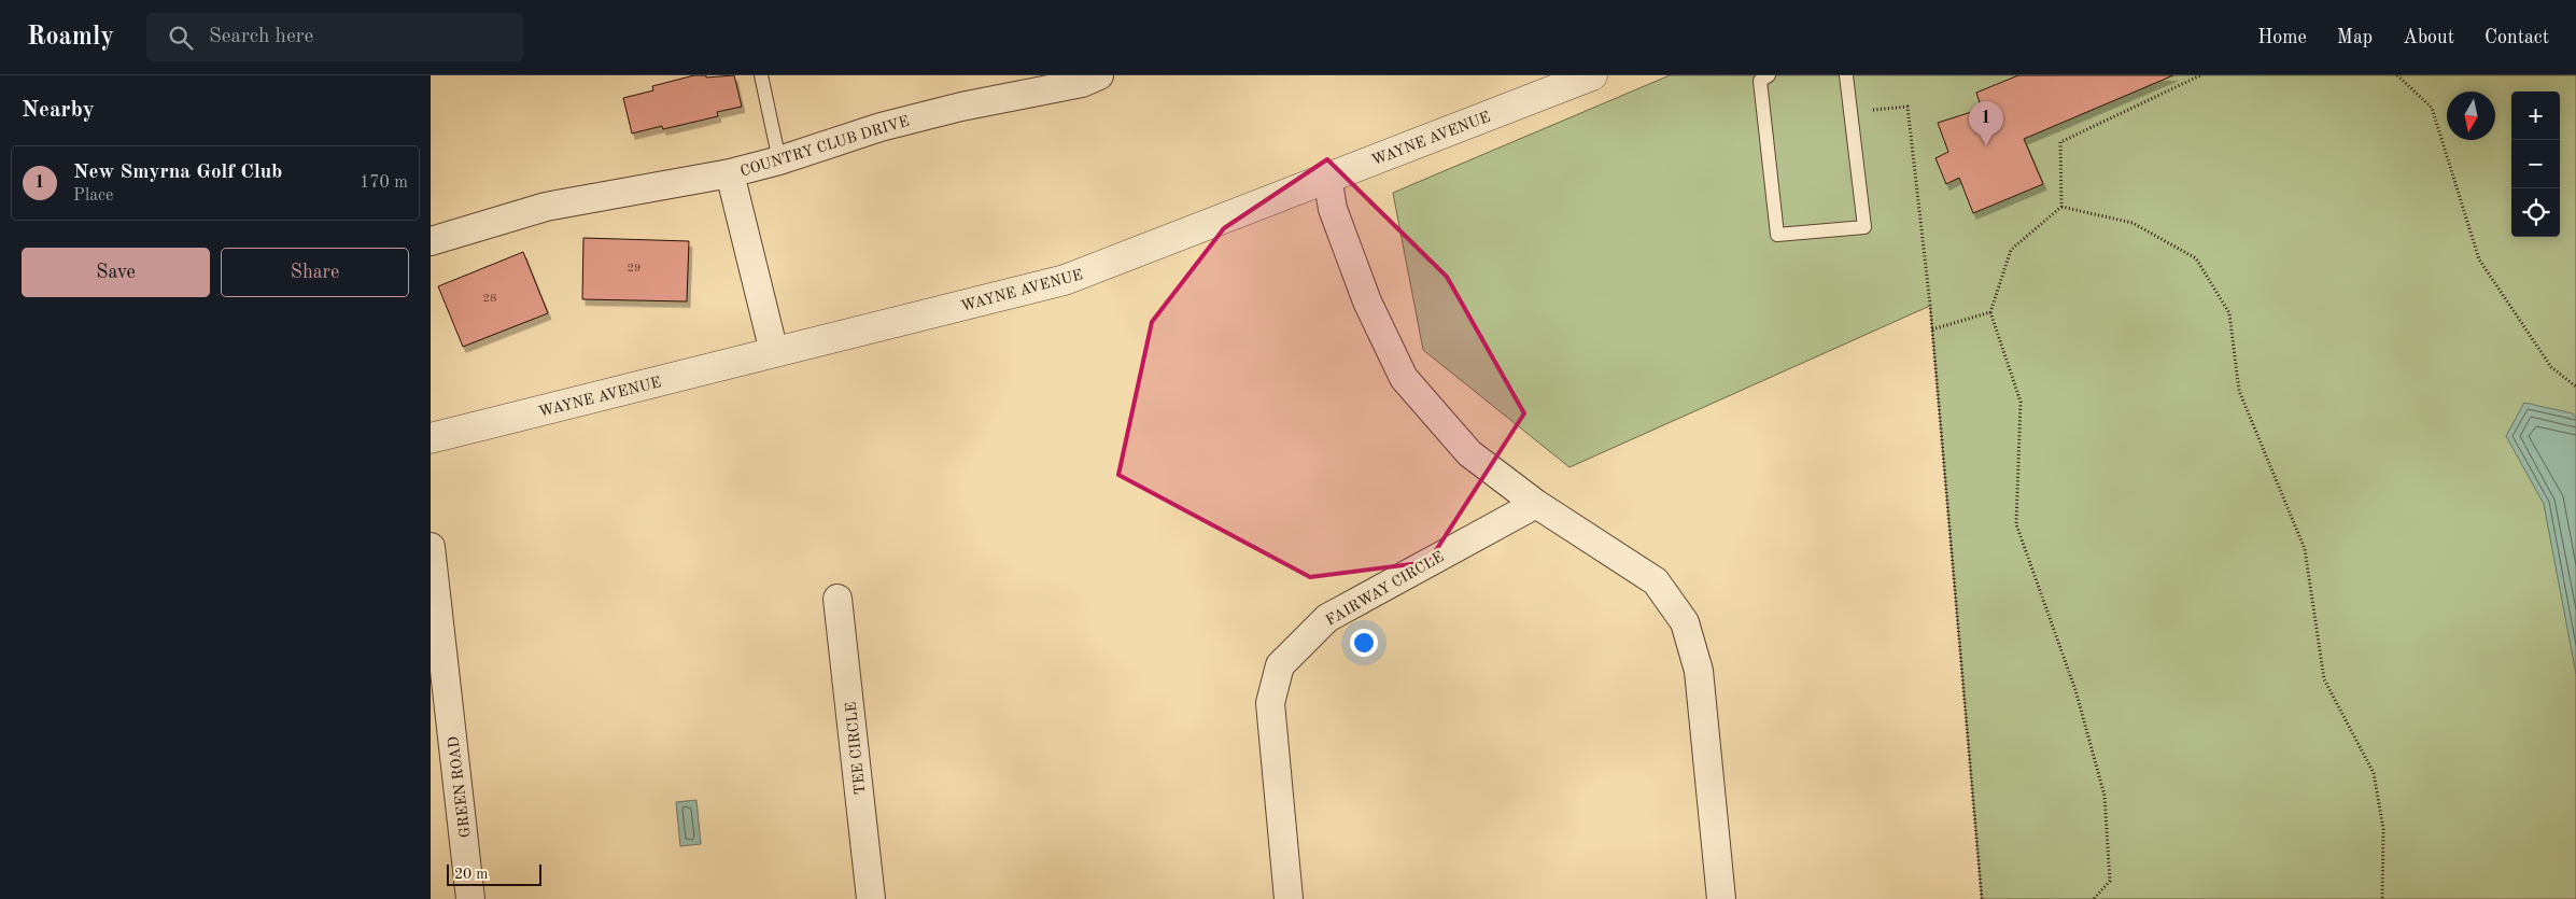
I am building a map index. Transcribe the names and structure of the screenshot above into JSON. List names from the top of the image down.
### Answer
{
  "streets": {
    "street": [
      "WAYNE AVENUE",
      "COUNTRY CLUB DRIVE",
      "FAIRWAY CIRCLE",
      "TEE CIRCLE",
      "GREEN ROAD"
    ]
  },
  "crossings": [
    ["WAYNE AVENUE", "COUNTRY CLUB DRIVE"]
  ],
  "house_numbers": ["29", "28"],
  "scale_bar": "20 m",
  "north": "bottom",
  "page": {
    "header": "Roamly",
    "search": "Search here",
    "nav": [
      "Home",
      "Map",
      "About",
      "Contact"
    ],
    "heading": "Nearby",
    "map_buttons": ["+", "−"],
    "pins": "1",
    "list": [
      {
        "mark": "1",
        "name": "New Smyrna Golf Club",
        "note": "Place",
        "value": "170 m"
      }
    ],
    "buttons": ["Save", "Share"],
    "scale": "20 m"
  }
}
